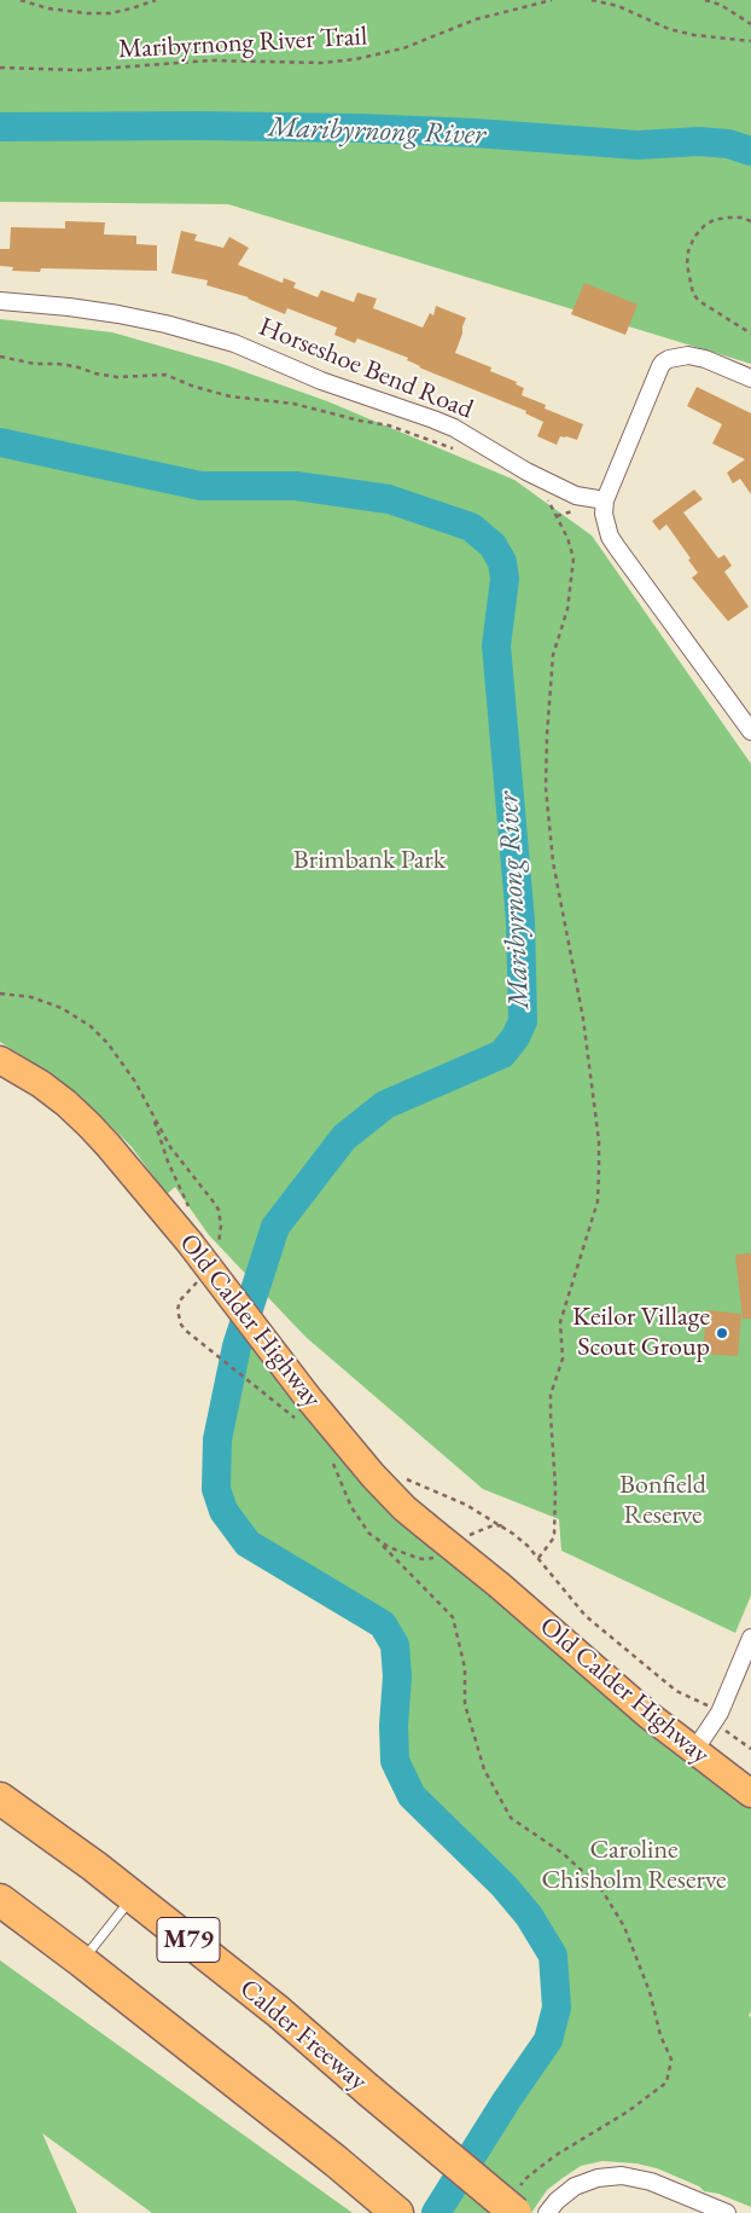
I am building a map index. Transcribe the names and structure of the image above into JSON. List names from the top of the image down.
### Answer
{
  "streets": {
    "highway": ["M79", "Calder Freeway"],
    "main road": ["Old Calder Highway"],
    "street": ["Horseshoe Bend Road"],
    "path": ["Maribyrnong River Trail"]
  },
  "water": ["Maribyrnong River"],
  "parks": ["Brimbank Park", "Bonfield Reserve", "Caroline Chisholm Reserve"],
  "places": ["Keilor Village Scout Group"]
}
